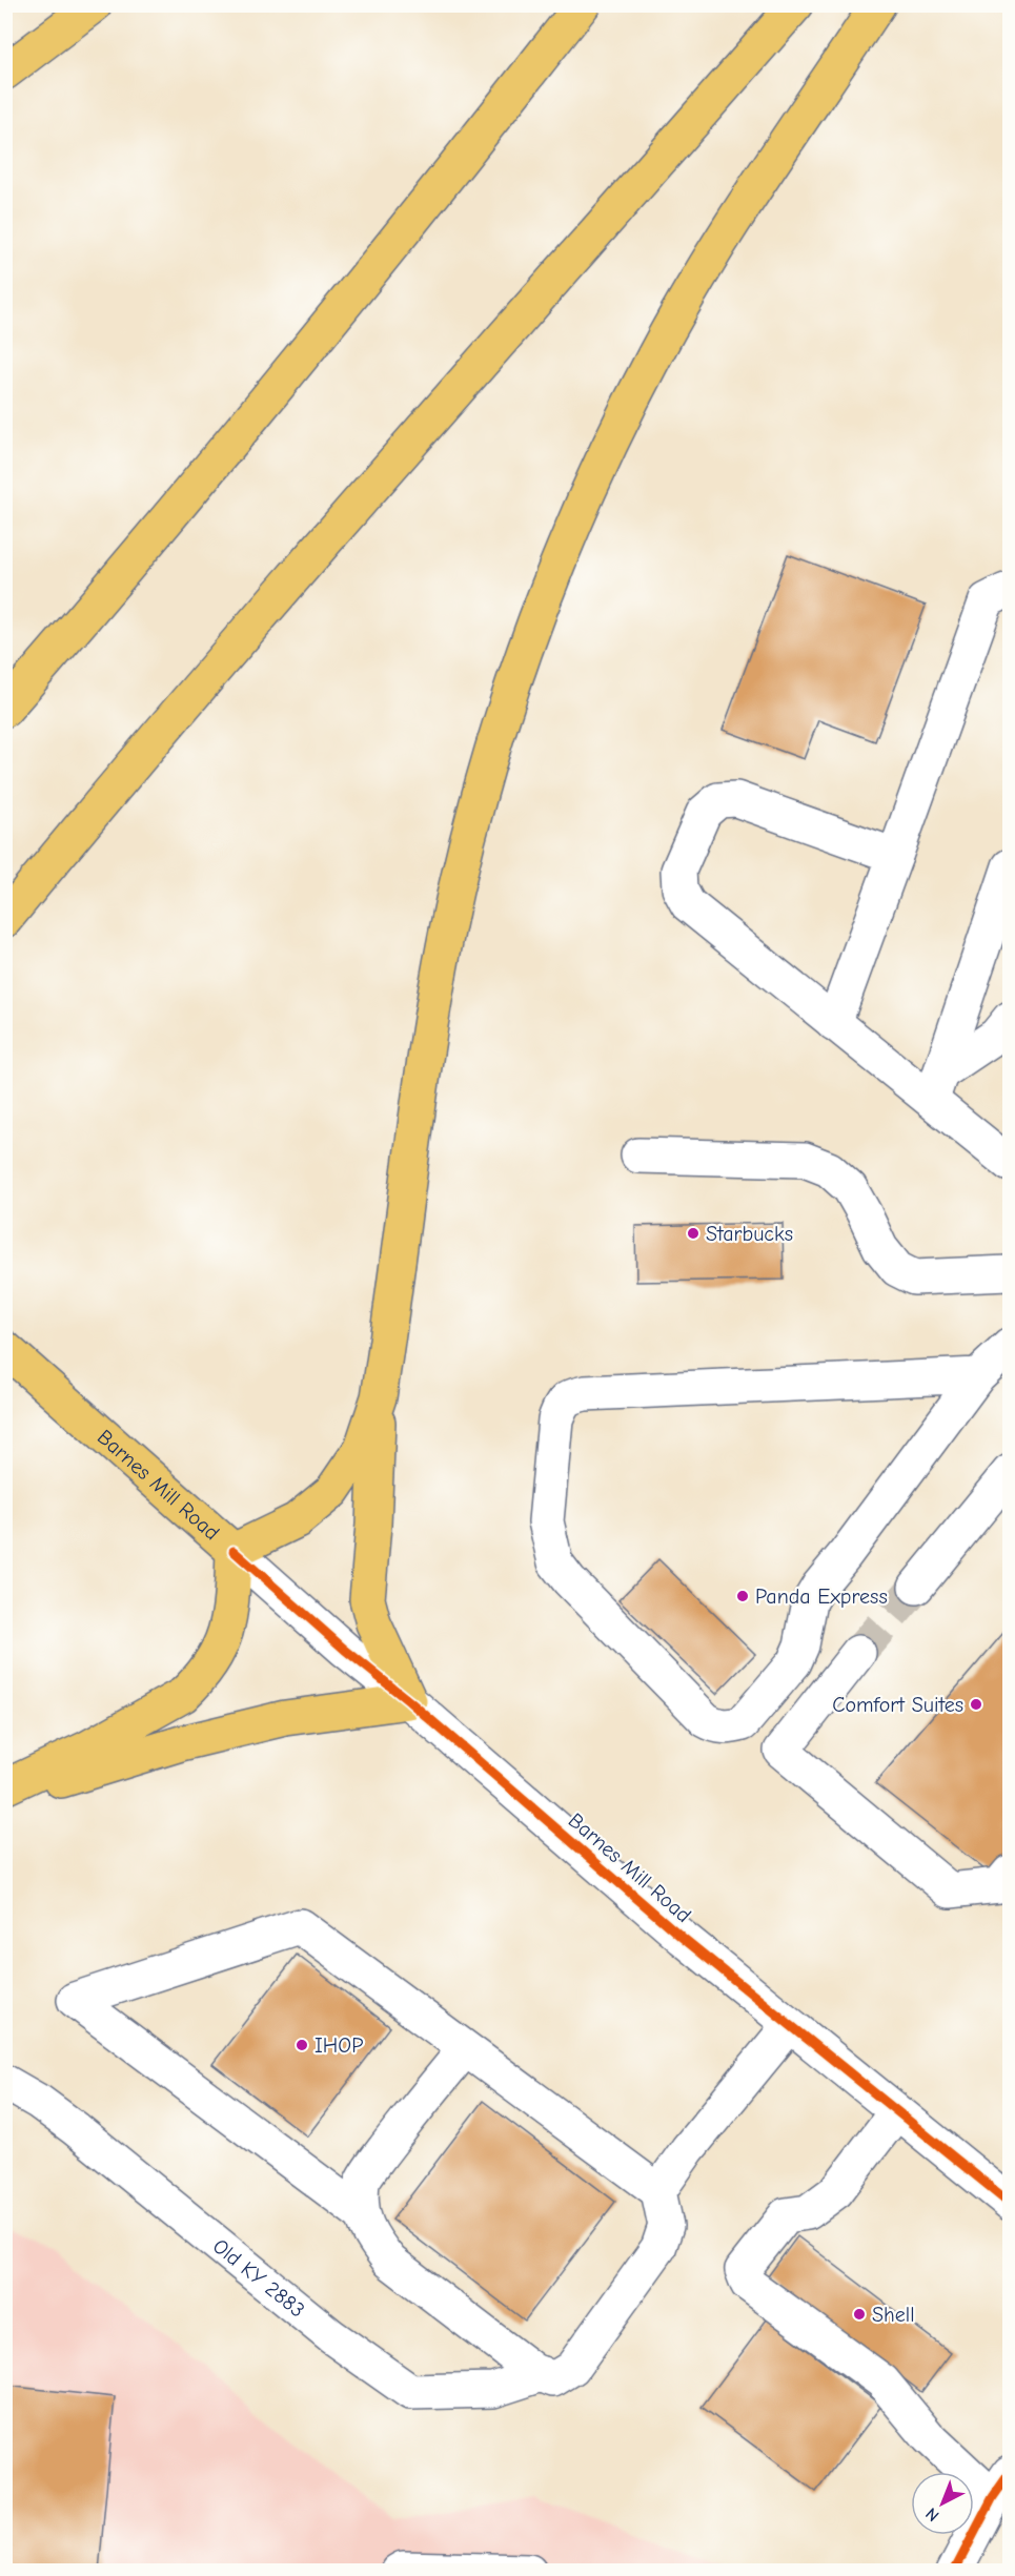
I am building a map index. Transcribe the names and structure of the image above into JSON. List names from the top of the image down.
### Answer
{
  "streets": {
    "main road": ["Barnes Mill Road"],
    "street": ["Old KY 2883"]
  },
  "places": [
    "Starbucks",
    "Panda Express",
    "Comfort Suites",
    "IHOP",
    "Shell"
  ],
  "north": "bottom left"
}
